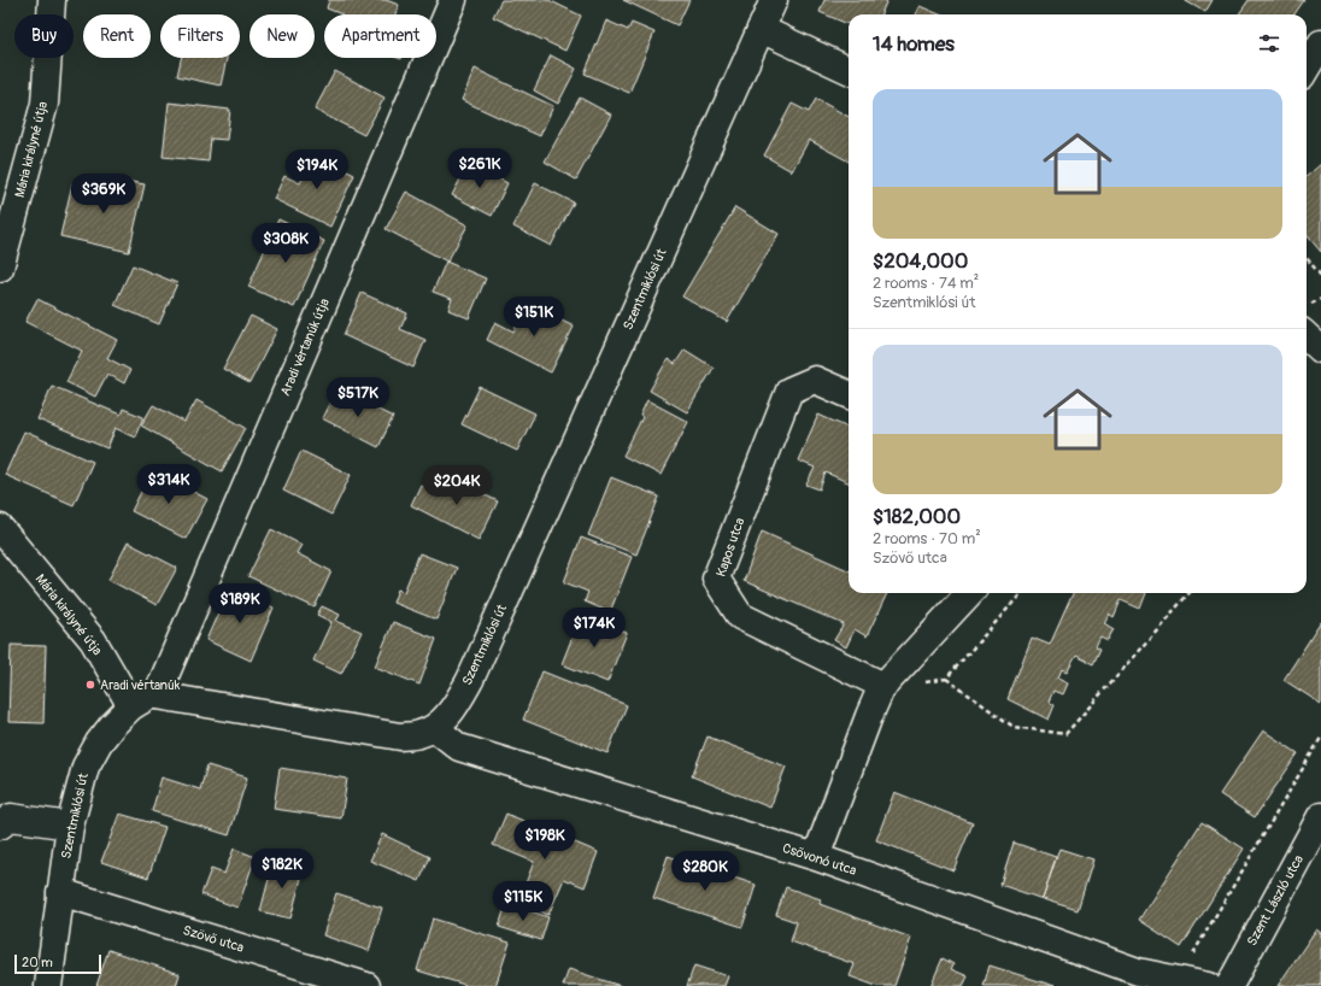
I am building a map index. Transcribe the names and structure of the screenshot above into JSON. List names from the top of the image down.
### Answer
{
  "streets": {
    "street": [
      "Mária királyné útja",
      "Szentmiklósi út",
      "Aradi vértanúk útja",
      "Kapos utca",
      "Csővonó utca",
      "Szent László utca",
      "Szövő utca"
    ]
  },
  "crossings": [
    ["Mária királyné útja", "Szentmiklósi út"],
    ["Szentmiklósi út", "Aradi vértanúk útja"],
    ["Szentmiklósi út", "Csővonó utca"],
    ["Szentmiklósi út", "Szövő utca"]
  ],
  "places": ["Aradi vértanúk"],
  "scale_bar": "20 m",
  "page": {
    "chip": [
      "Buy",
      "Rent",
      "Filters",
      "New",
      "Apartment"
    ],
    "heading": "14 homes",
    "list": [
      {
        "name": "$204,000",
        "note": "2 rooms · 74 m² · Szentmiklósi út"
      },
      {
        "name": "$182,000",
        "note": "2 rooms · 70 m² · Szövő utca"
      }
    ],
    "price": [
      "$261K",
      "$194K",
      "$369K",
      "$308K",
      "$151K",
      "$517K",
      "$314K",
      "$204K",
      "$189K",
      "$174K",
      "$198K",
      "$182K",
      "$280K",
      "$115K"
    ],
    "scale": "20 m"
  }
}
